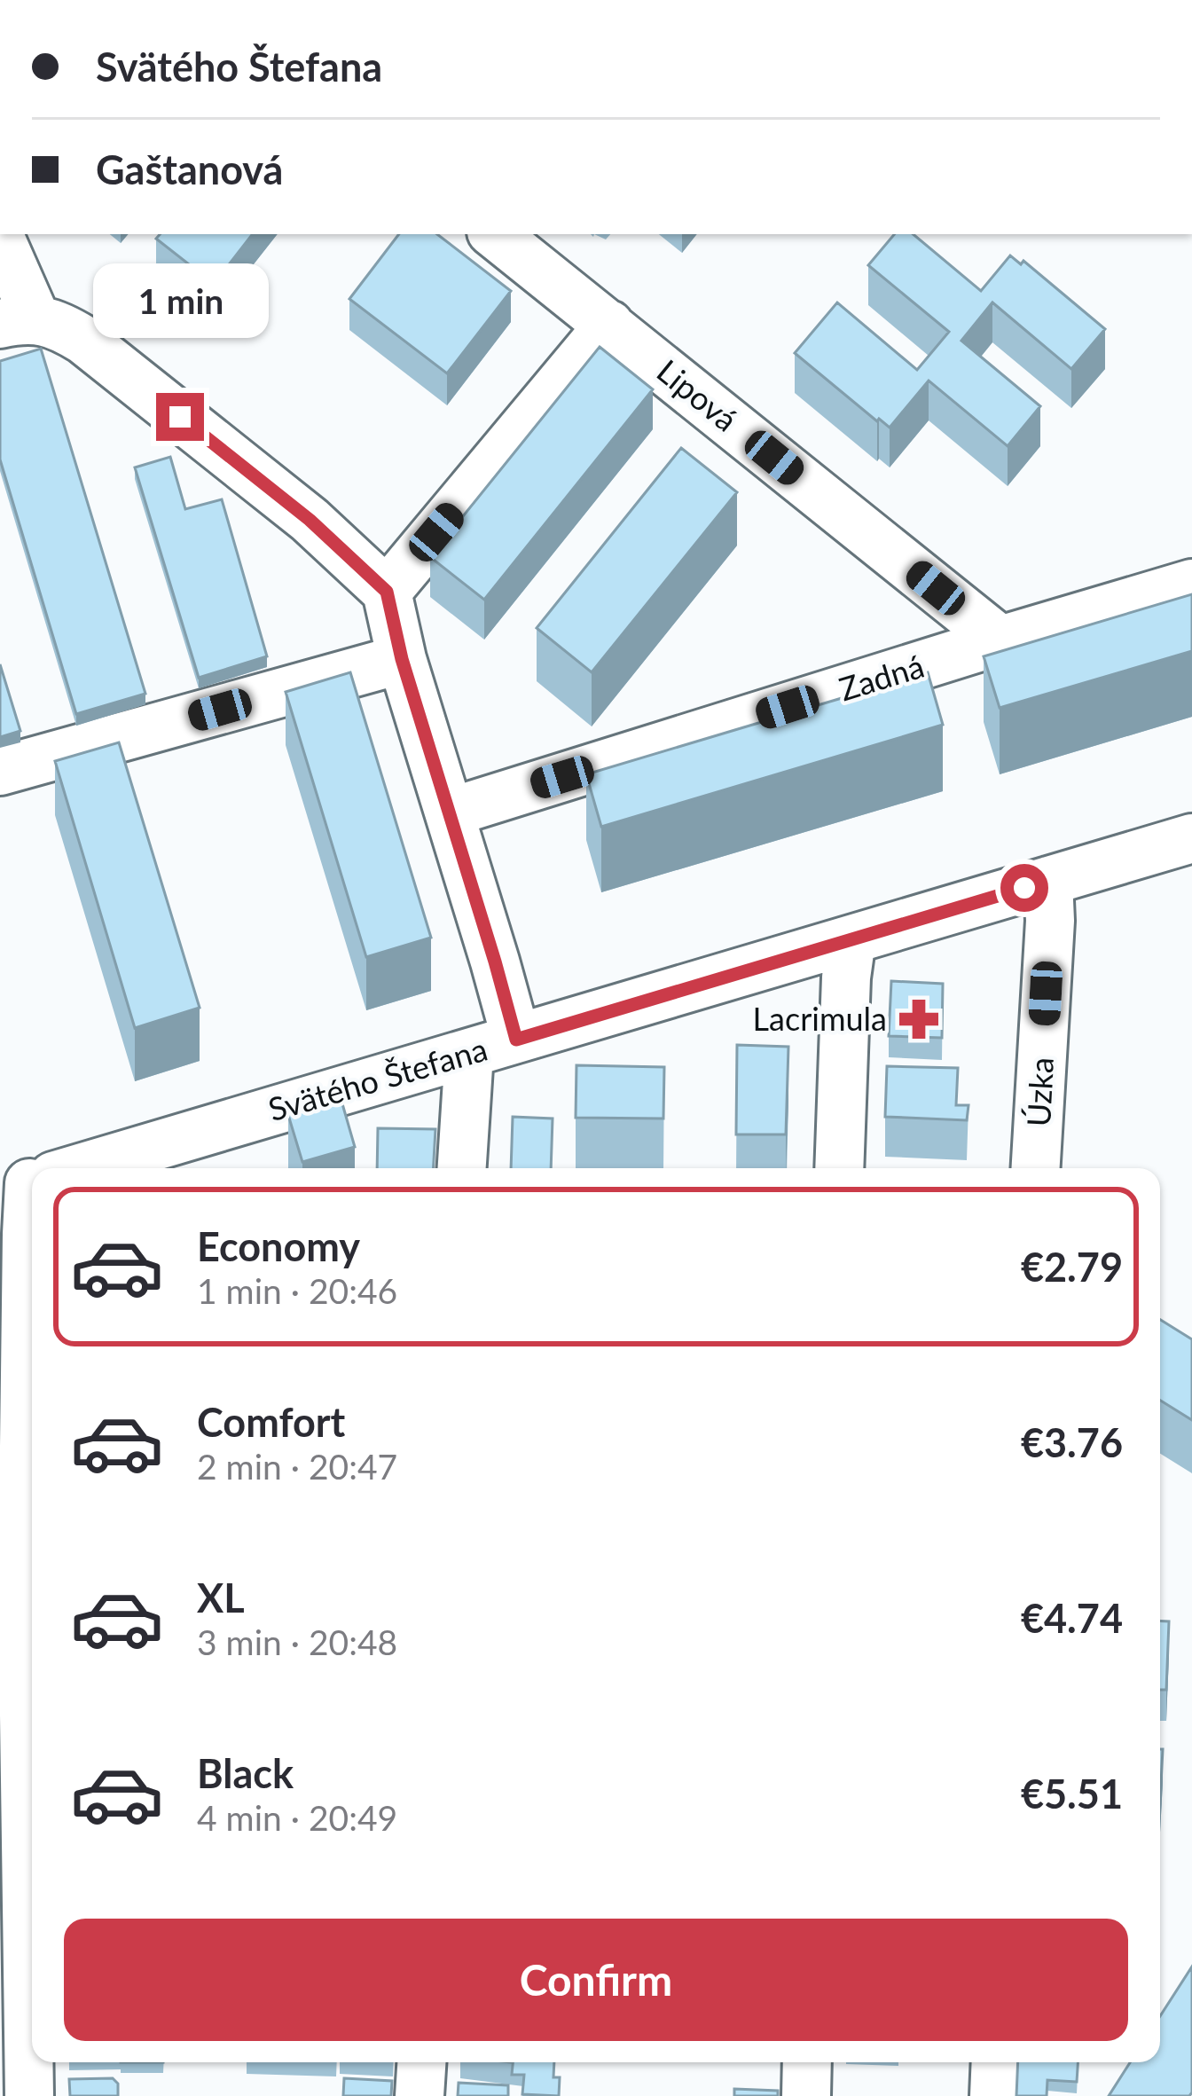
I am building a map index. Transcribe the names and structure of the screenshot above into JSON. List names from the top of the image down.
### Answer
{
  "streets": {
    "street": [
      "Lipová",
      "Zadná",
      "Svätého Štefana",
      "Úzka"
    ]
  },
  "crossings": [
    ["Lipová", "Zadná"],
    ["Svätého Štefana", "Úzka"]
  ],
  "places": {
    "pharmacy": ["Lacrimula"]
  },
  "page": {
    "banner": ["Svätého Štefana", "Gaštanová"],
    "bubble": "1 min",
    "list": [
      {
        "name": "Economy",
        "note": "1 min · 20:46",
        "value": "€2.79"
      },
      {
        "name": "Comfort",
        "note": "2 min · 20:47",
        "value": "€3.76"
      },
      {
        "name": "XL",
        "note": "3 min · 20:48",
        "value": "€4.74"
      },
      {
        "name": "Black",
        "note": "4 min · 20:49",
        "value": "€5.51"
      }
    ],
    "buttons": "Confirm"
  }
}
